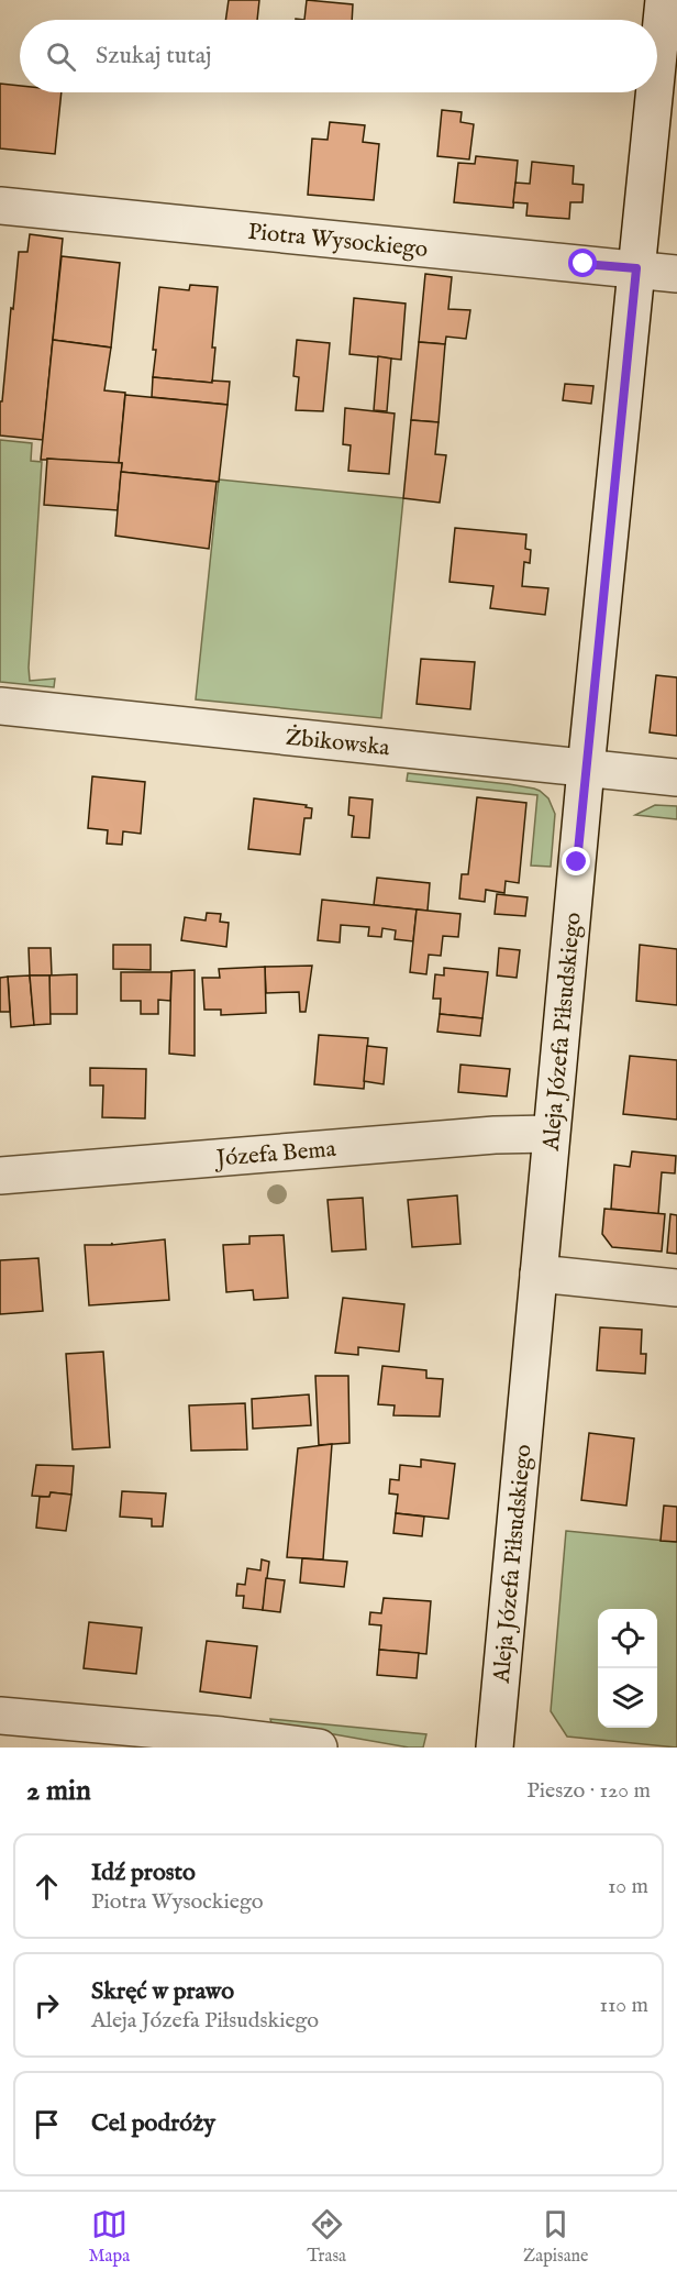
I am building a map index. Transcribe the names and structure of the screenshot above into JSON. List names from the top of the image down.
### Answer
{
  "streets": {
    "street": [
      "Piotra Wysockiego",
      "Żbikowska",
      "Aleja Józefa Piłsudskiego",
      "Józefa Bema"
    ]
  },
  "crossings": [
    ["Piotra Wysockiego", "Aleja Józefa Piłsudskiego"],
    ["Żbikowska", "Aleja Józefa Piłsudskiego"],
    ["Aleja Józefa Piłsudskiego", "Józefa Bema"]
  ],
  "page": {
    "search": "Szukaj tutaj",
    "heading": ["2 min", "Pieszo · 120 m"],
    "list": [
      ["Idź prosto", "Piotra Wysockiego", "10 m"],
      ["Skręć w prawo", "Aleja Józefa Piłsudskiego", "110 m"],
      "Cel podróży"
    ],
    "nav": ["Mapa", "Trasa", "Zapisane"]
  }
}
